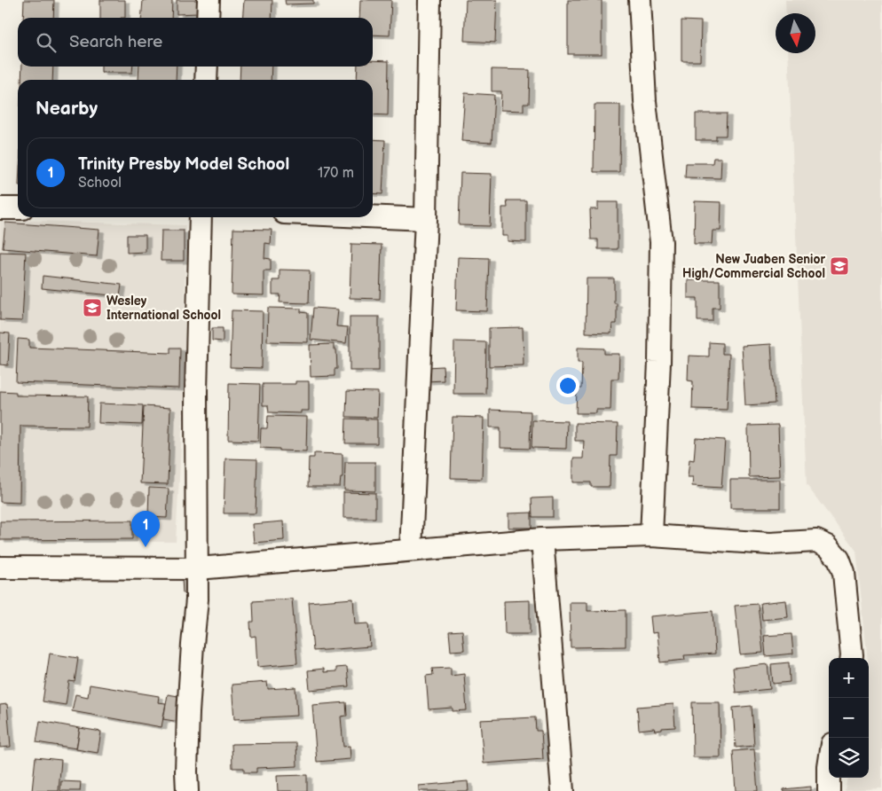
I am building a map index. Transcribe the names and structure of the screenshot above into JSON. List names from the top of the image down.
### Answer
{
  "places": {
    "school or university": ["New Juaben Senior High/Commercial School", "Wesley International School"]
  },
  "north": "bottom",
  "page": {
    "search": "Search here",
    "heading": "Nearby",
    "list": [
      {
        "mark": "1",
        "name": "Trinity Presby Model School",
        "note": "School",
        "value": "170 m"
      }
    ],
    "pins": "1",
    "map_buttons": ["+", "−"]
  }
}
